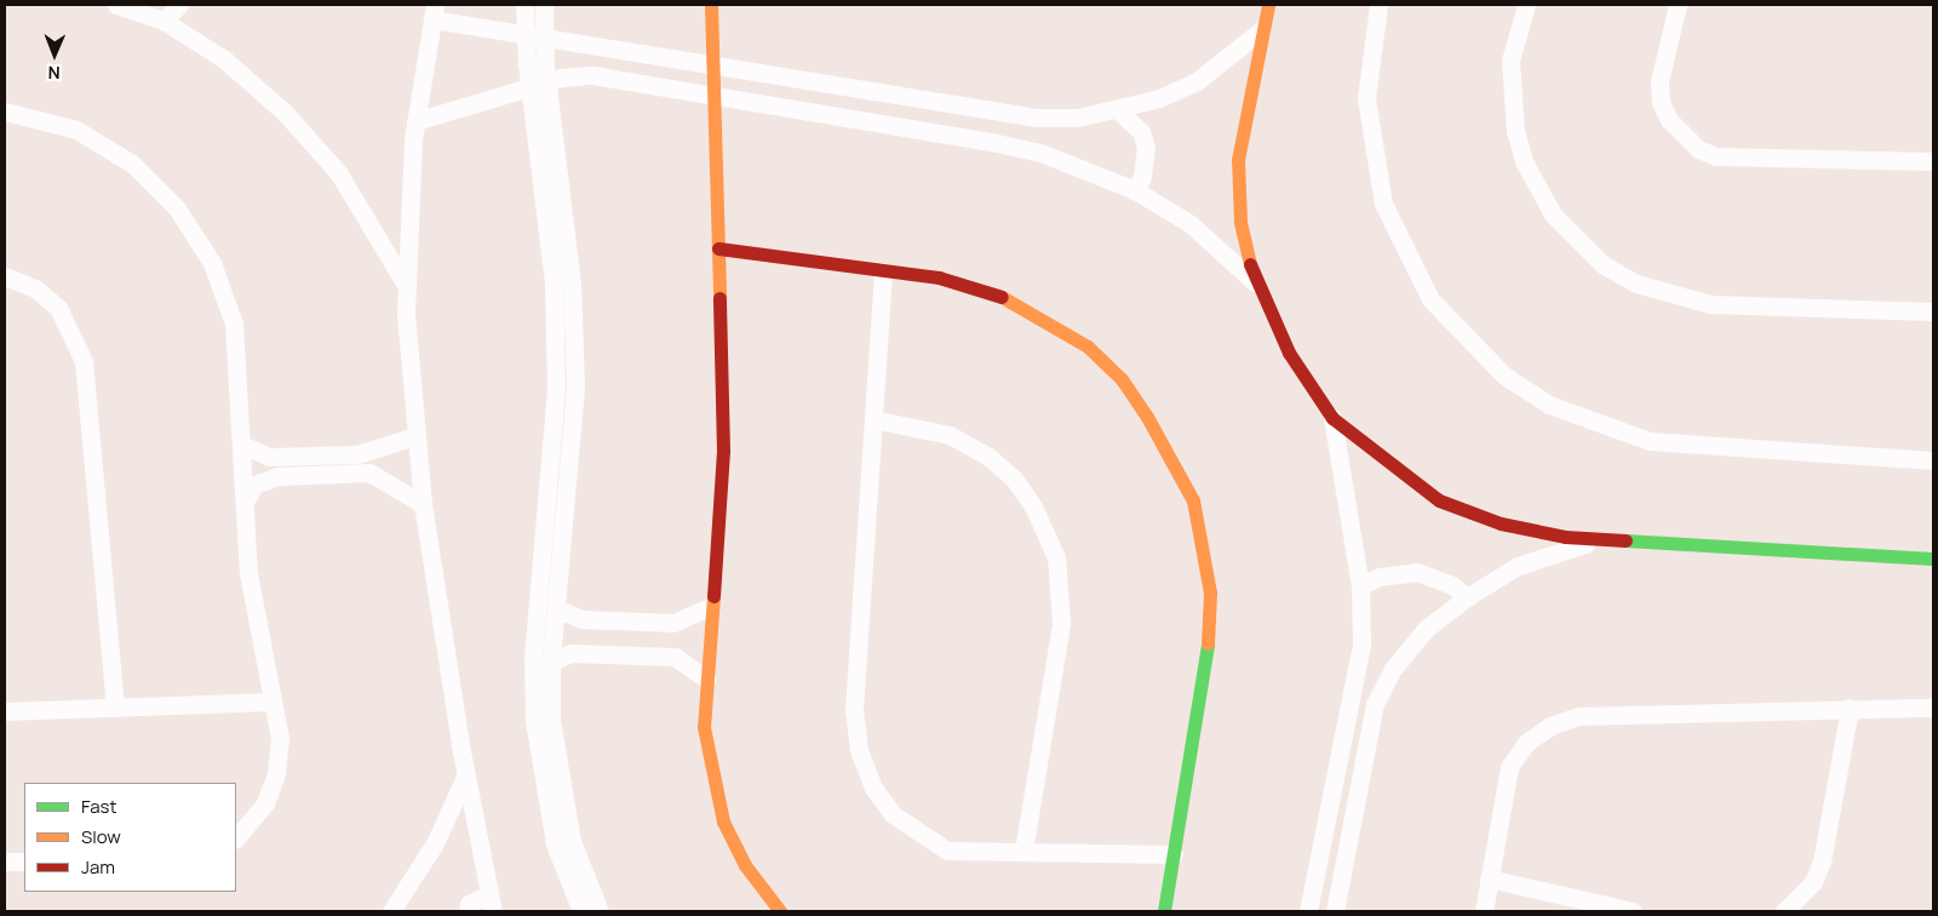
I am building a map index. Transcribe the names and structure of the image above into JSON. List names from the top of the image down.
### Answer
{
  "legend": ["Fast", "Slow", "Jam"],
  "north": "bottom"
}
